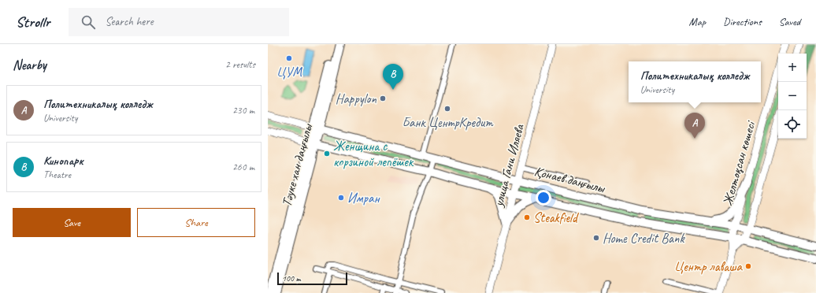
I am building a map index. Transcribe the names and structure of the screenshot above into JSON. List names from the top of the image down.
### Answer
{
  "streets": {
    "main road": [
      "Желтоқсан көшесі",
      "Тәуке хан даңғылы",
      "улица Гани Иляева",
      "Қонаев даңғылы"
    ]
  },
  "crossings": [
    ["Желтоқсан көшесі", "Қонаев даңғылы"],
    ["Тәуке хан даңғылы", "Қонаев даңғылы"],
    ["улица Гани Иляева", "Қонаев даңғылы"]
  ],
  "places": [
    "ЦУМ",
    "Happylon",
    "Банк ЦентрКредит",
    "Женщина с корзиной лепёшек",
    "Имран",
    "Steakfield",
    "Home Credit Bank",
    "Центр лаваша"
  ],
  "scale_bar": "100 m",
  "page": {
    "header": "Strollr",
    "search": "Search here",
    "nav": ["Map", "Directions", "Saved"],
    "heading": ["Nearby", "2 results"],
    "map_buttons": ["+", "−"],
    "popup": ["Политехникалық колледж", "University"],
    "pins": ["B", "A"],
    "list": [
      {
        "mark": "A",
        "name": "Политехникалық колледж",
        "note": "University",
        "value": "230 m"
      },
      {
        "mark": "B",
        "name": "Кинопарк",
        "note": "Theatre",
        "value": "260 m"
      }
    ],
    "buttons": ["Save", "Share"],
    "scale": "100 m"
  }
}
